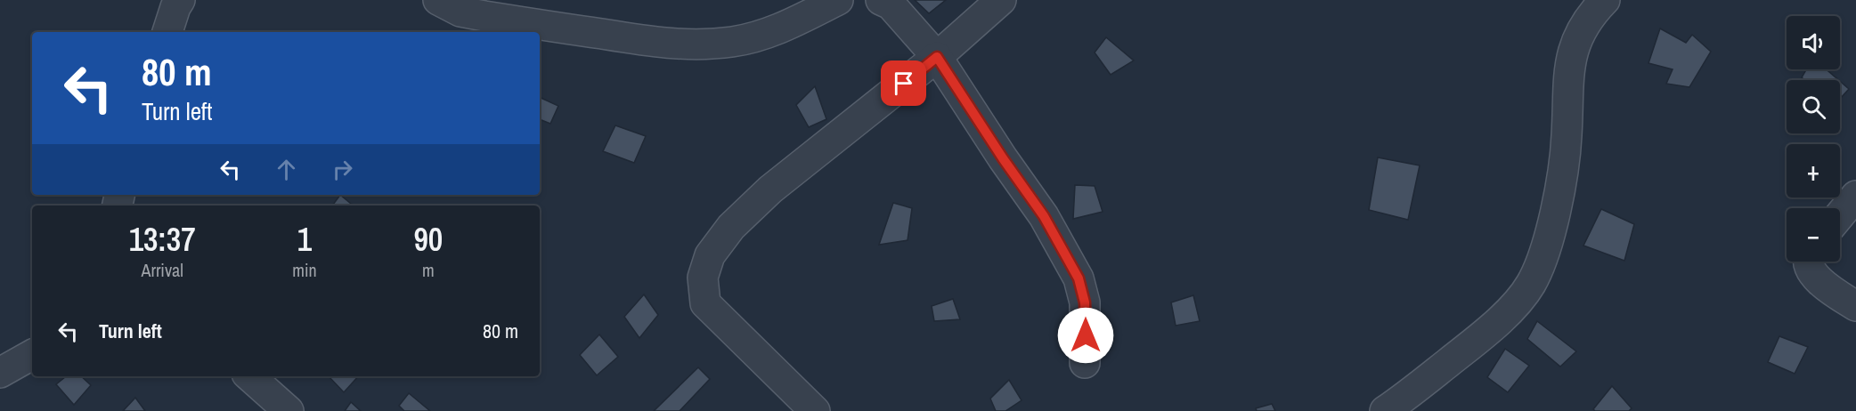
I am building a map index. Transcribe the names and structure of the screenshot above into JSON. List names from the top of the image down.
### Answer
{
  "page": {
    "map_buttons": ["+", "−"],
    "turn": ["80 m", "Turn left"],
    "eta": [
      "13:37",
      "Arrival",
      "1",
      "min",
      "90",
      "m"
    ],
    "list": [
      {
        "name": "Turn left",
        "value": "80 m"
      }
    ]
  }
}
